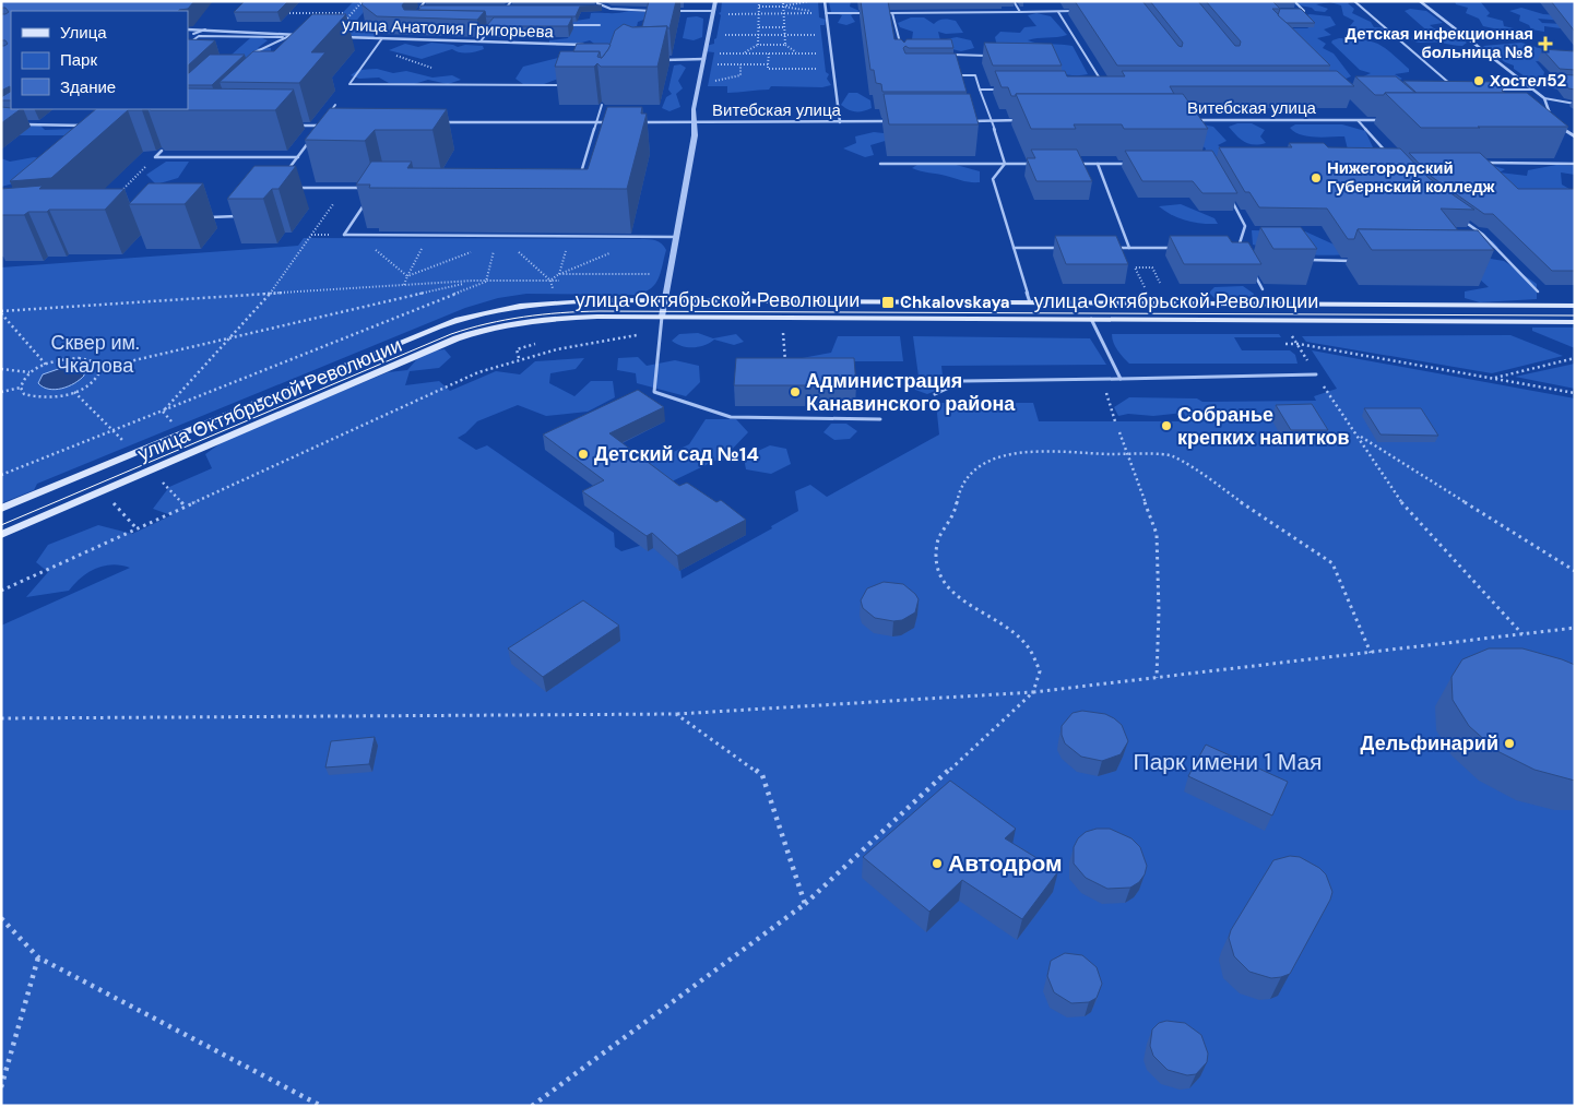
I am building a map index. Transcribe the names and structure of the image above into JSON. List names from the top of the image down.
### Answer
{
  "streets": {
    "main road": ["улица Октябрьской Революции"],
    "street": ["улица Анатолия Григорьева", "Витебская улица"]
  },
  "parks": ["Сквер им. Чкалова", "Парк имени 1 Мая"],
  "places": {
    "health": ["Детская инфекционная больница №8"],
    "other": [
      "Хостел52",
      "Нижегородский Губернский колледж",
      "Администрация Канавинского района",
      "Собранье крепких напитков",
      "Детский сад №14",
      "Дельфинарий",
      "Автодром"
    ],
    "transit": ["Chkalovskaya"]
  },
  "legend": ["Улица", "Парк", "Здание"]
}
